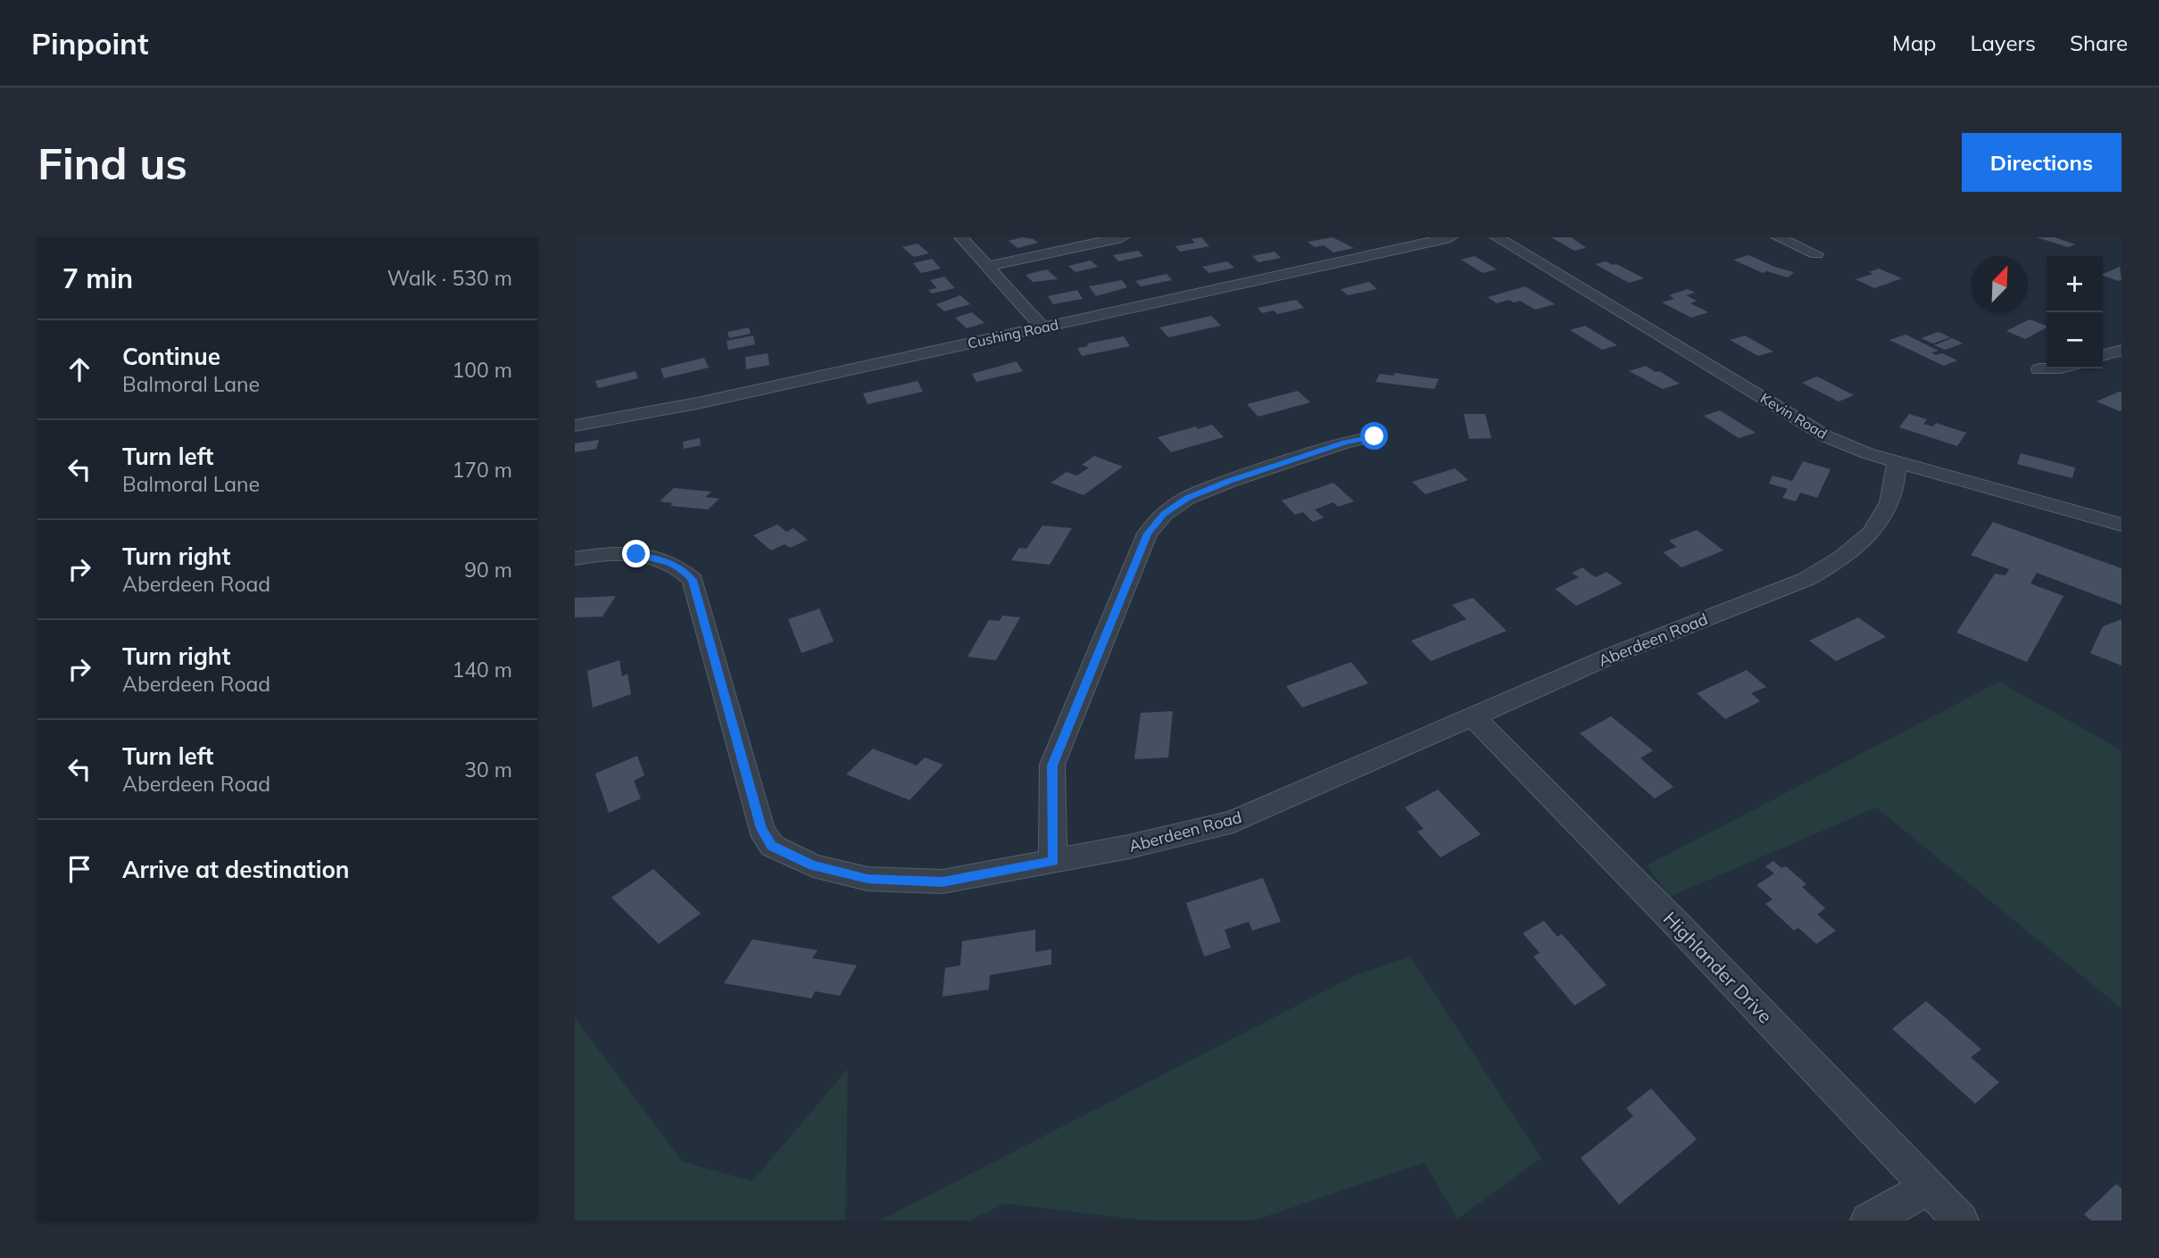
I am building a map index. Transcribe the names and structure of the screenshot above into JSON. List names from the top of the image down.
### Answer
{
  "streets": {
    "street": [
      "Cushing Road",
      "Kevin Road",
      "Aberdeen Road",
      "Highlander Drive"
    ]
  },
  "crossings": [
    ["Kevin Road", "Aberdeen Road"],
    ["Aberdeen Road", "Highlander Drive"]
  ],
  "north": "top right",
  "page": {
    "header": "Pinpoint",
    "nav": ["Map", "Layers", "Share"],
    "buttons": "Directions",
    "title": "Find us",
    "heading": ["7 min", "Walk · 530 m"],
    "map_buttons": ["+", "−"],
    "list": [
      ["Continue", "Balmoral Lane", "100 m"],
      ["Turn left", "Balmoral Lane", "170 m"],
      ["Turn right", "Aberdeen Road", "90 m"],
      ["Turn right", "Aberdeen Road", "140 m"],
      ["Turn left", "Aberdeen Road", "30 m"],
      "Arrive at destination"
    ]
  }
}
